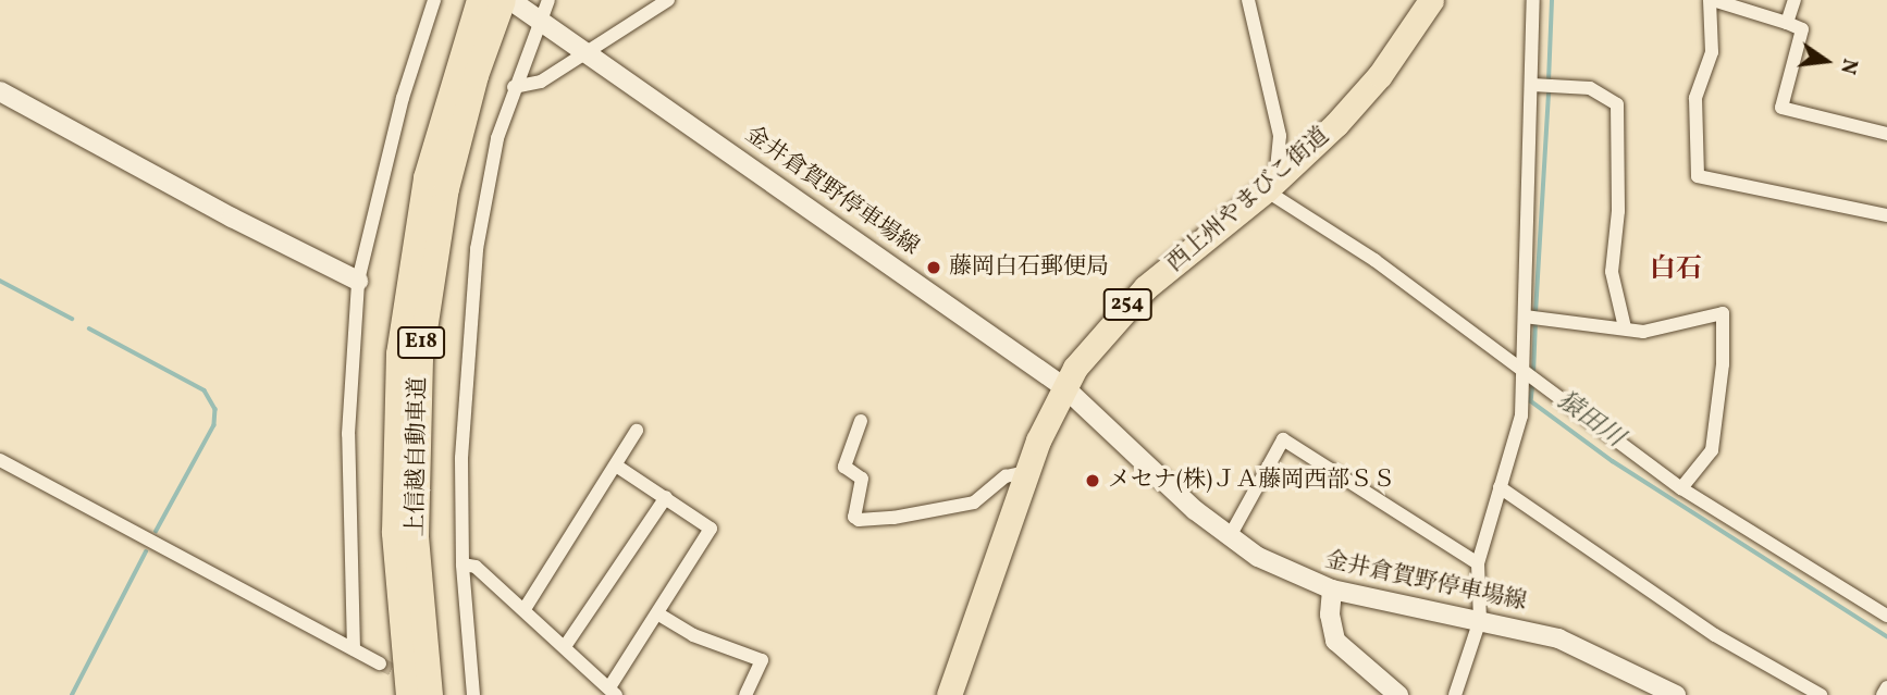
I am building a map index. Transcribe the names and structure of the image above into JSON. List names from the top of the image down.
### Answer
{
  "streets": {
    "highway": [
      "西上州やまびこ街道",
      "254",
      "E18",
      "上信越自動車道"
    ],
    "main road": ["金井倉賀野停車場線"]
  },
  "crossings": [
    ["金井倉賀野停車場線", "西上州やまびこ街道"],
    ["金井倉賀野停車場線", "上信越自動車道"]
  ],
  "districts": ["白石"],
  "water": ["猿田川"],
  "places": ["藤岡白石郵便局", "メセナ(株)ＪＡ藤岡西部ＳＳ"],
  "north": "right"
}
